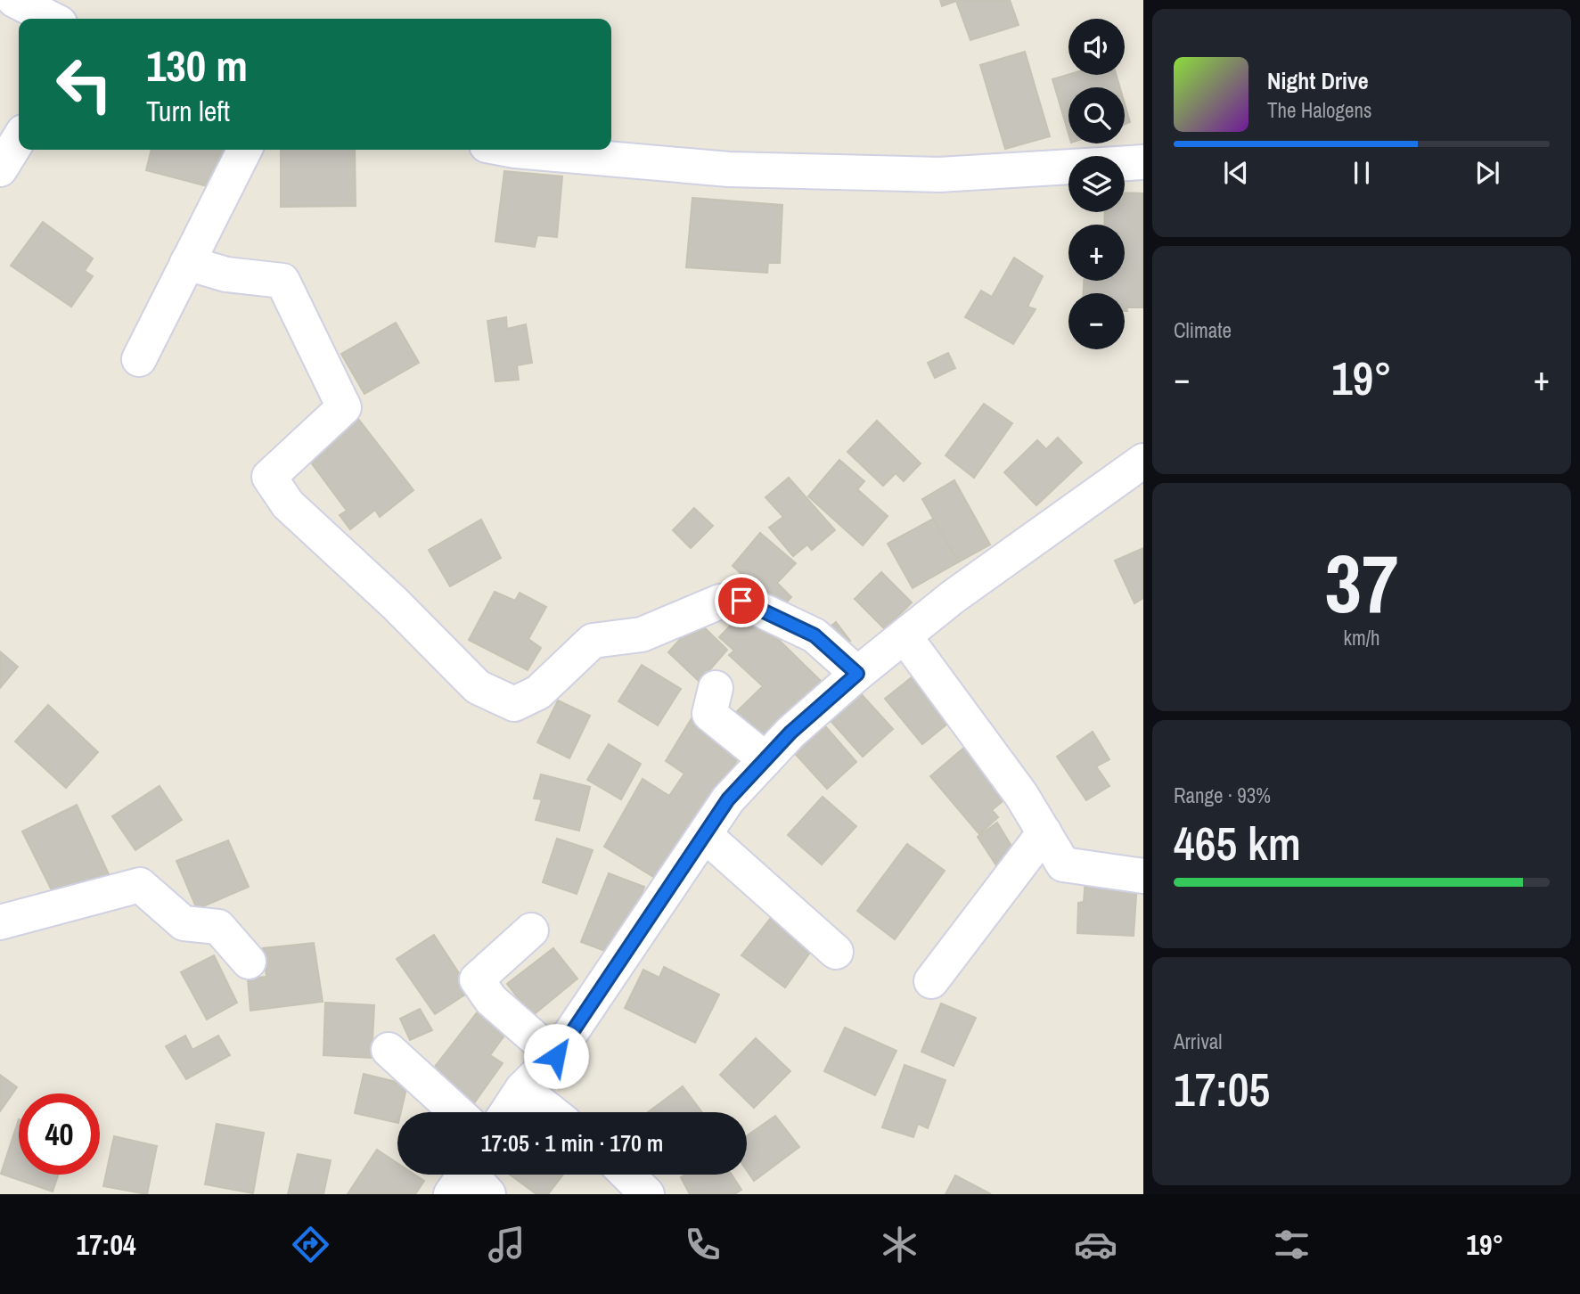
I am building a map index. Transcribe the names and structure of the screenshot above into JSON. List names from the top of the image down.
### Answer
{
  "page": {
    "map_buttons": ["+", "−"],
    "turn": ["130 m", "Turn left"],
    "song": ["Night Drive", "The Halogens"],
    "tile": [
      "Climate",
      ["37", "km/h"],
      ["Range · 93%", "465 km"],
      ["Arrival", "17:05"]
    ],
    "heat": ["−", "19°", "+"],
    "limit": "40",
    "trip": "17:05 · 1 min · 170 m",
    "tabs": ["17:04", "19°"]
  }
}
